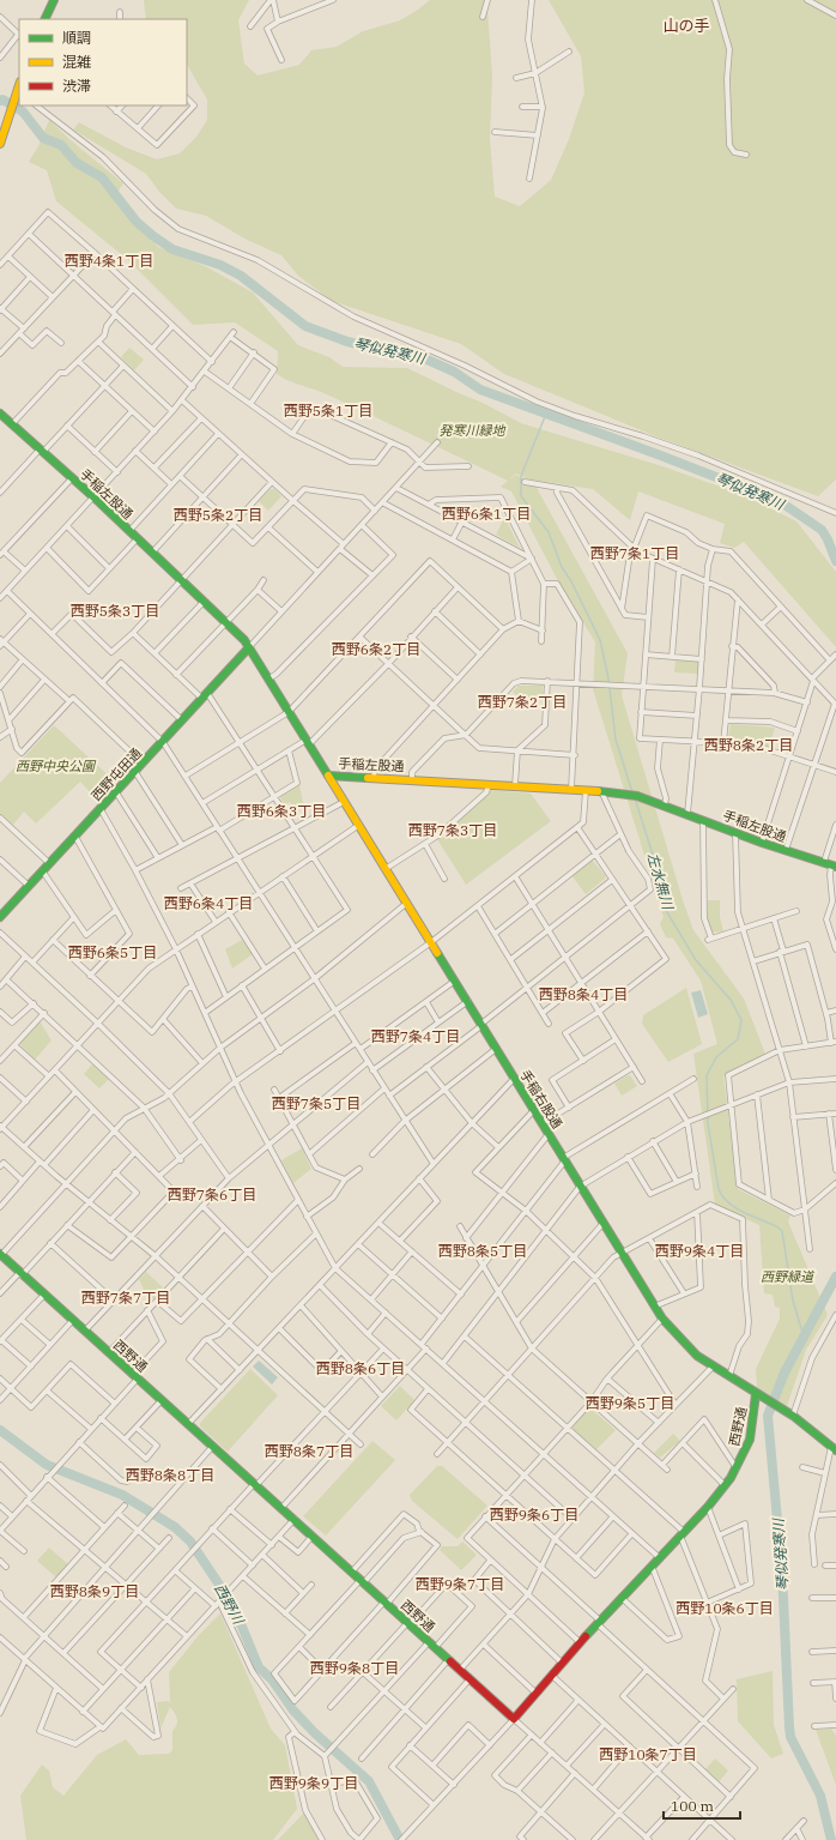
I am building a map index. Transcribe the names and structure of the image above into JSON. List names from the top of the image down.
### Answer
{
  "streets": {
    "street": [
      "手稲左股通",
      "西野屯田通",
      "手稲右股通",
      "西野通"
    ]
  },
  "crossings": [
    ["手稲左股通", "西野屯田通"],
    ["手稲左股通", "手稲右股通"],
    ["手稲右股通", "西野通"]
  ],
  "districts": [
    "山の手",
    "西野4条1丁目",
    "西野5条1丁目",
    "西野6条1丁目",
    "西野5条2丁目",
    "西野7条1丁目",
    "西野5条3丁目",
    "西野6条2丁目",
    "西野7条2丁目",
    "西野8条2丁目",
    "西野6条3丁目",
    "西野7条3丁目",
    "西野6条4丁目",
    "西野6条5丁目",
    "西野8条4丁目",
    "西野7条4丁目",
    "西野7条5丁目",
    "西野7条6丁目",
    "西野8条5丁目",
    "西野9条4丁目",
    "西野7条7丁目",
    "西野8条6丁目",
    "西野9条5丁目",
    "西野8条7丁目",
    "西野8条8丁目",
    "西野9条6丁目",
    "西野9条7丁目",
    "西野8条9丁目",
    "西野10条6丁目",
    "西野9条8丁目",
    "西野10条7丁目",
    "西野9条9丁目"
  ],
  "water": ["琴似発寒川", "左水無川", "西野川"],
  "parks": ["発寒川緑地", "西野中央公園", "西野緑道"],
  "legend": ["順調", "混雑", "渋滞"],
  "scale_bar": "100 m"
}
